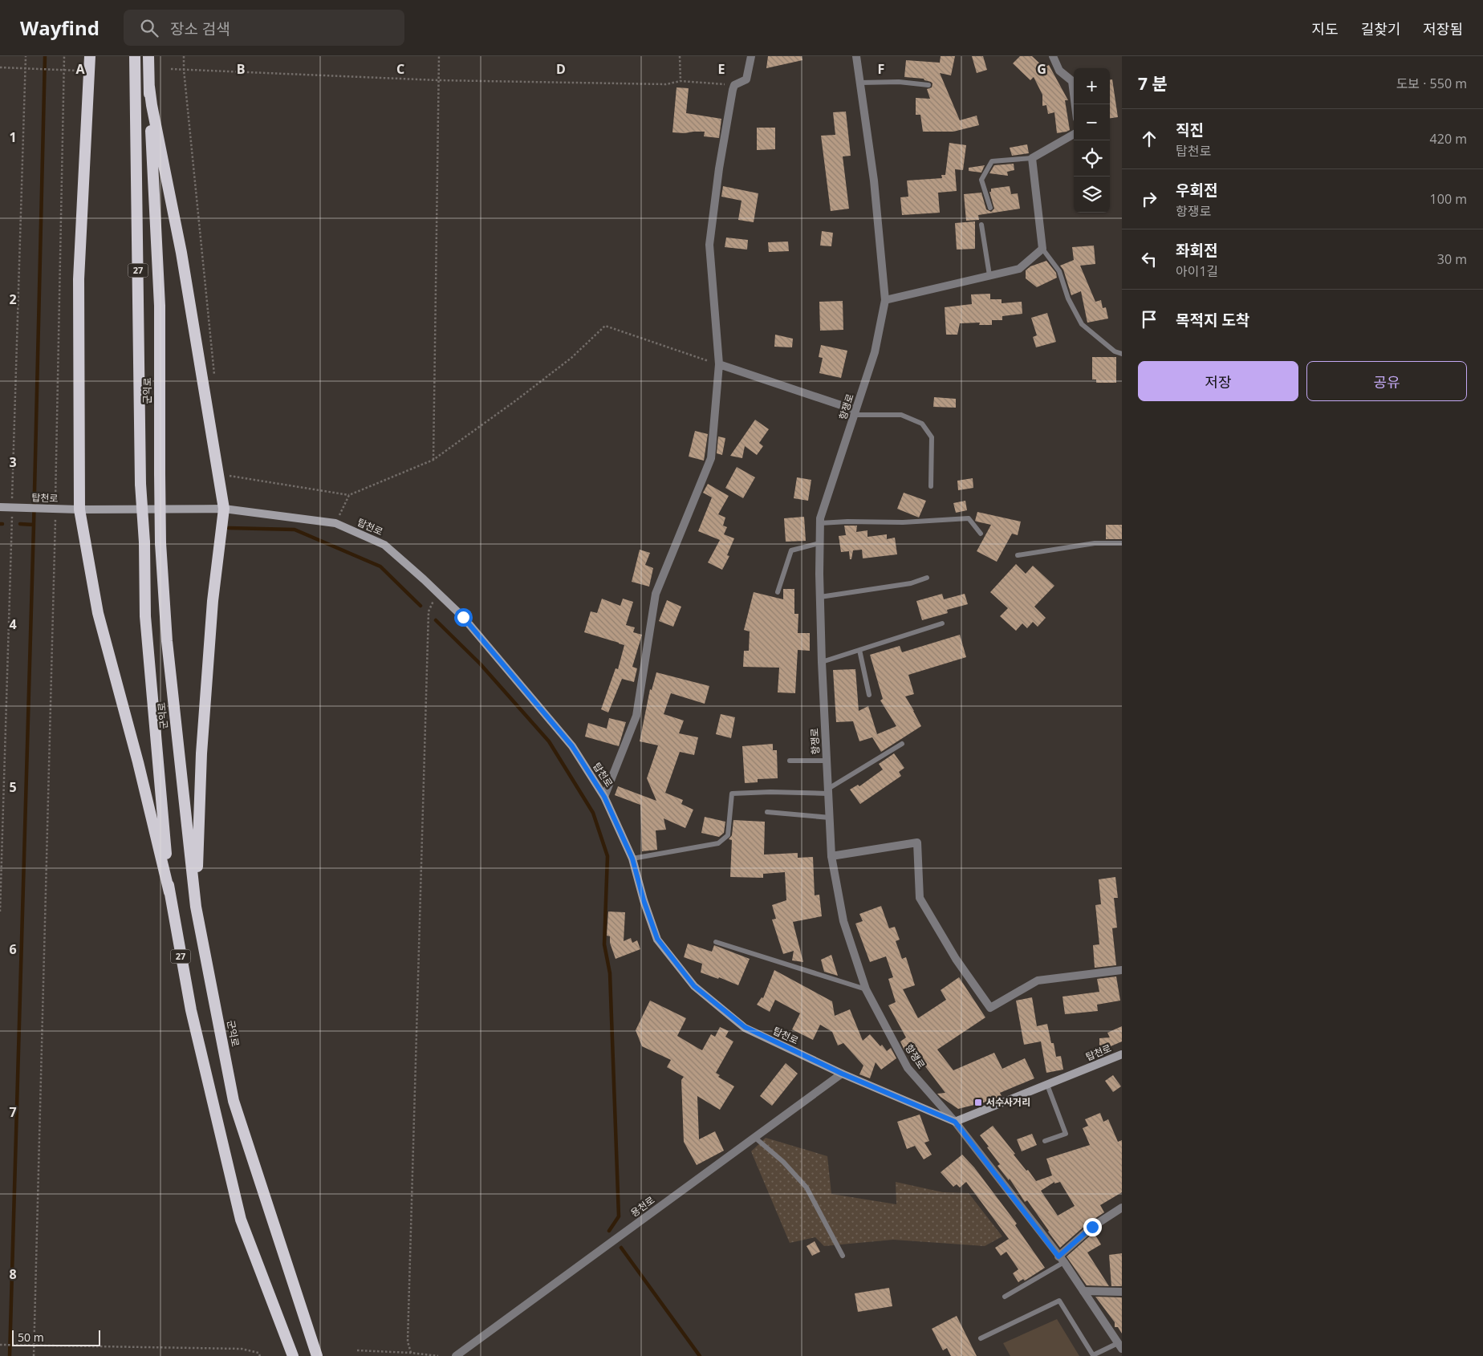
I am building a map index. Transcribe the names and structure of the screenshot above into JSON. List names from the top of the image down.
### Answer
{
  "streets": {
    "highway": ["27", "군익로"],
    "main road": ["탑천로"],
    "street": ["항쟁로", "용천로"]
  },
  "crossings": [
    ["항쟁로", "탑천로"],
    ["탑천로", "용천로"]
  ],
  "places": {
    "transit": ["서수사거리"]
  },
  "scale_bar": "50 m",
  "page": {
    "header": "Wayfind",
    "search": "장소 검색",
    "nav": ["지도", "길찾기", "저장됨"],
    "heading": ["7 분", "도보 · 550 m"],
    "map_buttons": ["+", "−"],
    "list": [
      ["직진", "탑천로", "420 m"],
      ["우회전", "항쟁로", "100 m"],
      ["좌회전", "아이1길", "30 m"],
      "목적지 도착"
    ],
    "buttons": ["저장", "공유"],
    "scale": "50 m"
  },
  "grid": {
    "columns": [
      "A",
      "B",
      "C",
      "D",
      "E",
      "F",
      "G"
    ],
    "rows": [
      "1",
      "2",
      "3",
      "4",
      "5",
      "6",
      "7",
      "8"
    ]
  }
}
